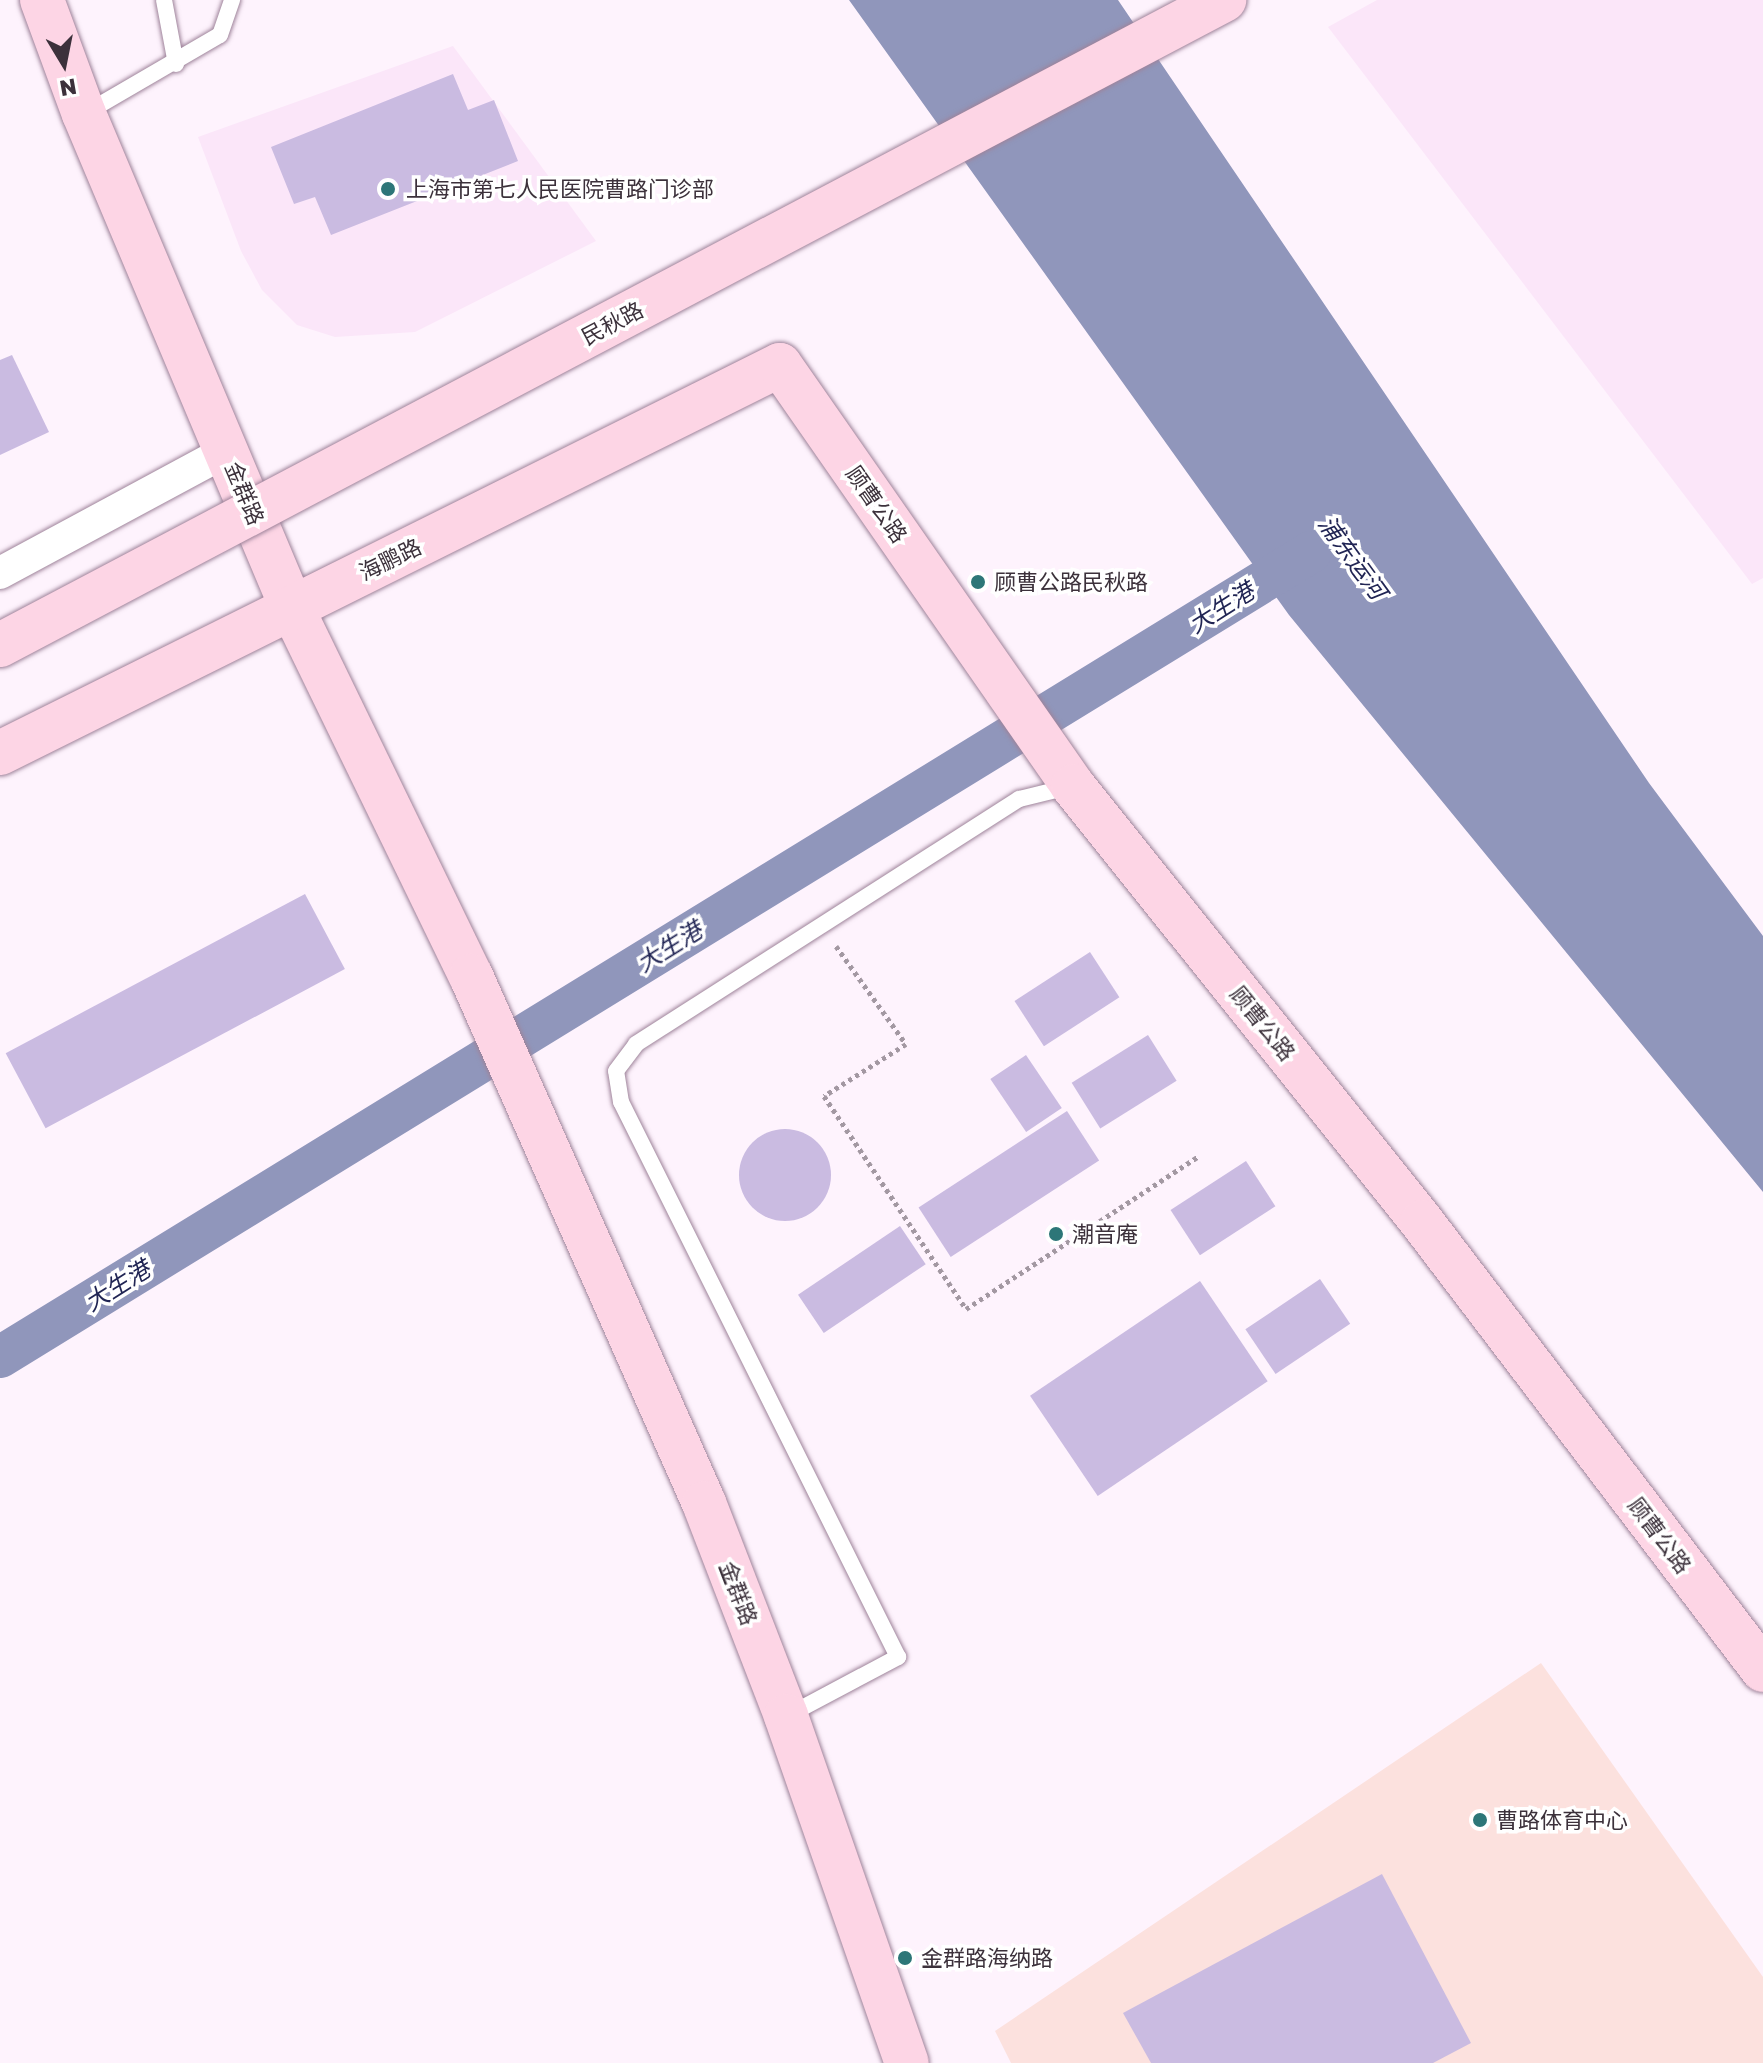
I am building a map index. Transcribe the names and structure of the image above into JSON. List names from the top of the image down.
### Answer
{
  "streets": {
    "street": [
      "民秋路",
      "金群路",
      "顾曹公路",
      "海鹏路"
    ]
  },
  "crossings": [
    ["金群路", "海鹏路"],
    ["顾曹公路", "海鹏路"]
  ],
  "water": ["浦东运河", "大生港"],
  "places": [
    "上海市第七人民医院曹路门诊部",
    "顾曹公路民秋路",
    "潮音庵",
    "曹路体育中心",
    "金群路海纳路"
  ],
  "north": "bottom"
}
